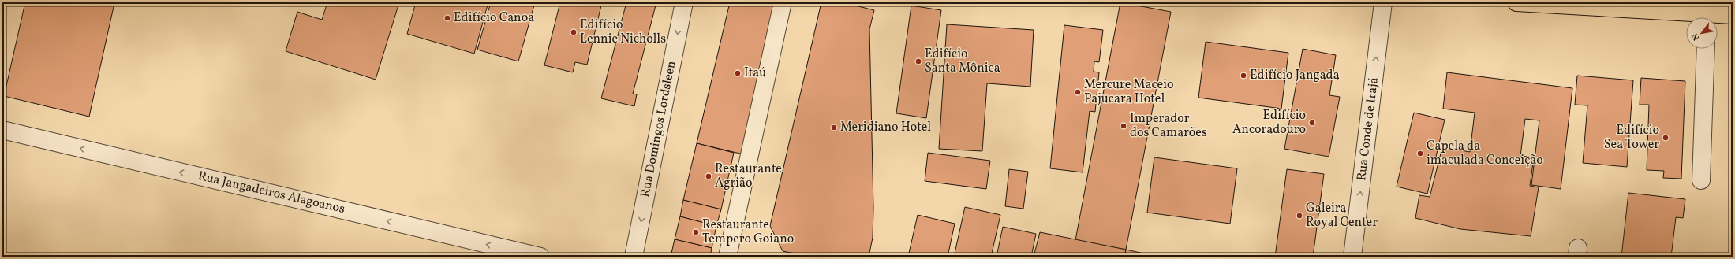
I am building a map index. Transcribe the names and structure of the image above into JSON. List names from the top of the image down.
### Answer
{
  "streets": {
    "street": ["Rua Domingos Lordsleen", "Rua Conde de Irajá", "Rua Jangadeiros Alagoanos"]
  },
  "one_way": ["Rua Conde de Irajá", "Rua Jangadeiros Alagoanos"],
  "places": [
    "Edifício Canoa",
    "Edifício Lennie Nicholls",
    "Edifício Santa Mônica",
    "Itaú",
    "Edifício Jangada",
    "Mercure Maceio Pajucara Hotel",
    "Edifício Ancoradouro",
    "Imperador dos Camarões",
    "Meridiano Hotel",
    "Edifício Sea Tower",
    "Capela da imaculada Conceição",
    "Restaurante Agrião",
    "Galeira Royal Center",
    "Restaurante Tempero Goiano"
  ],
  "north": "bottom left"
}
